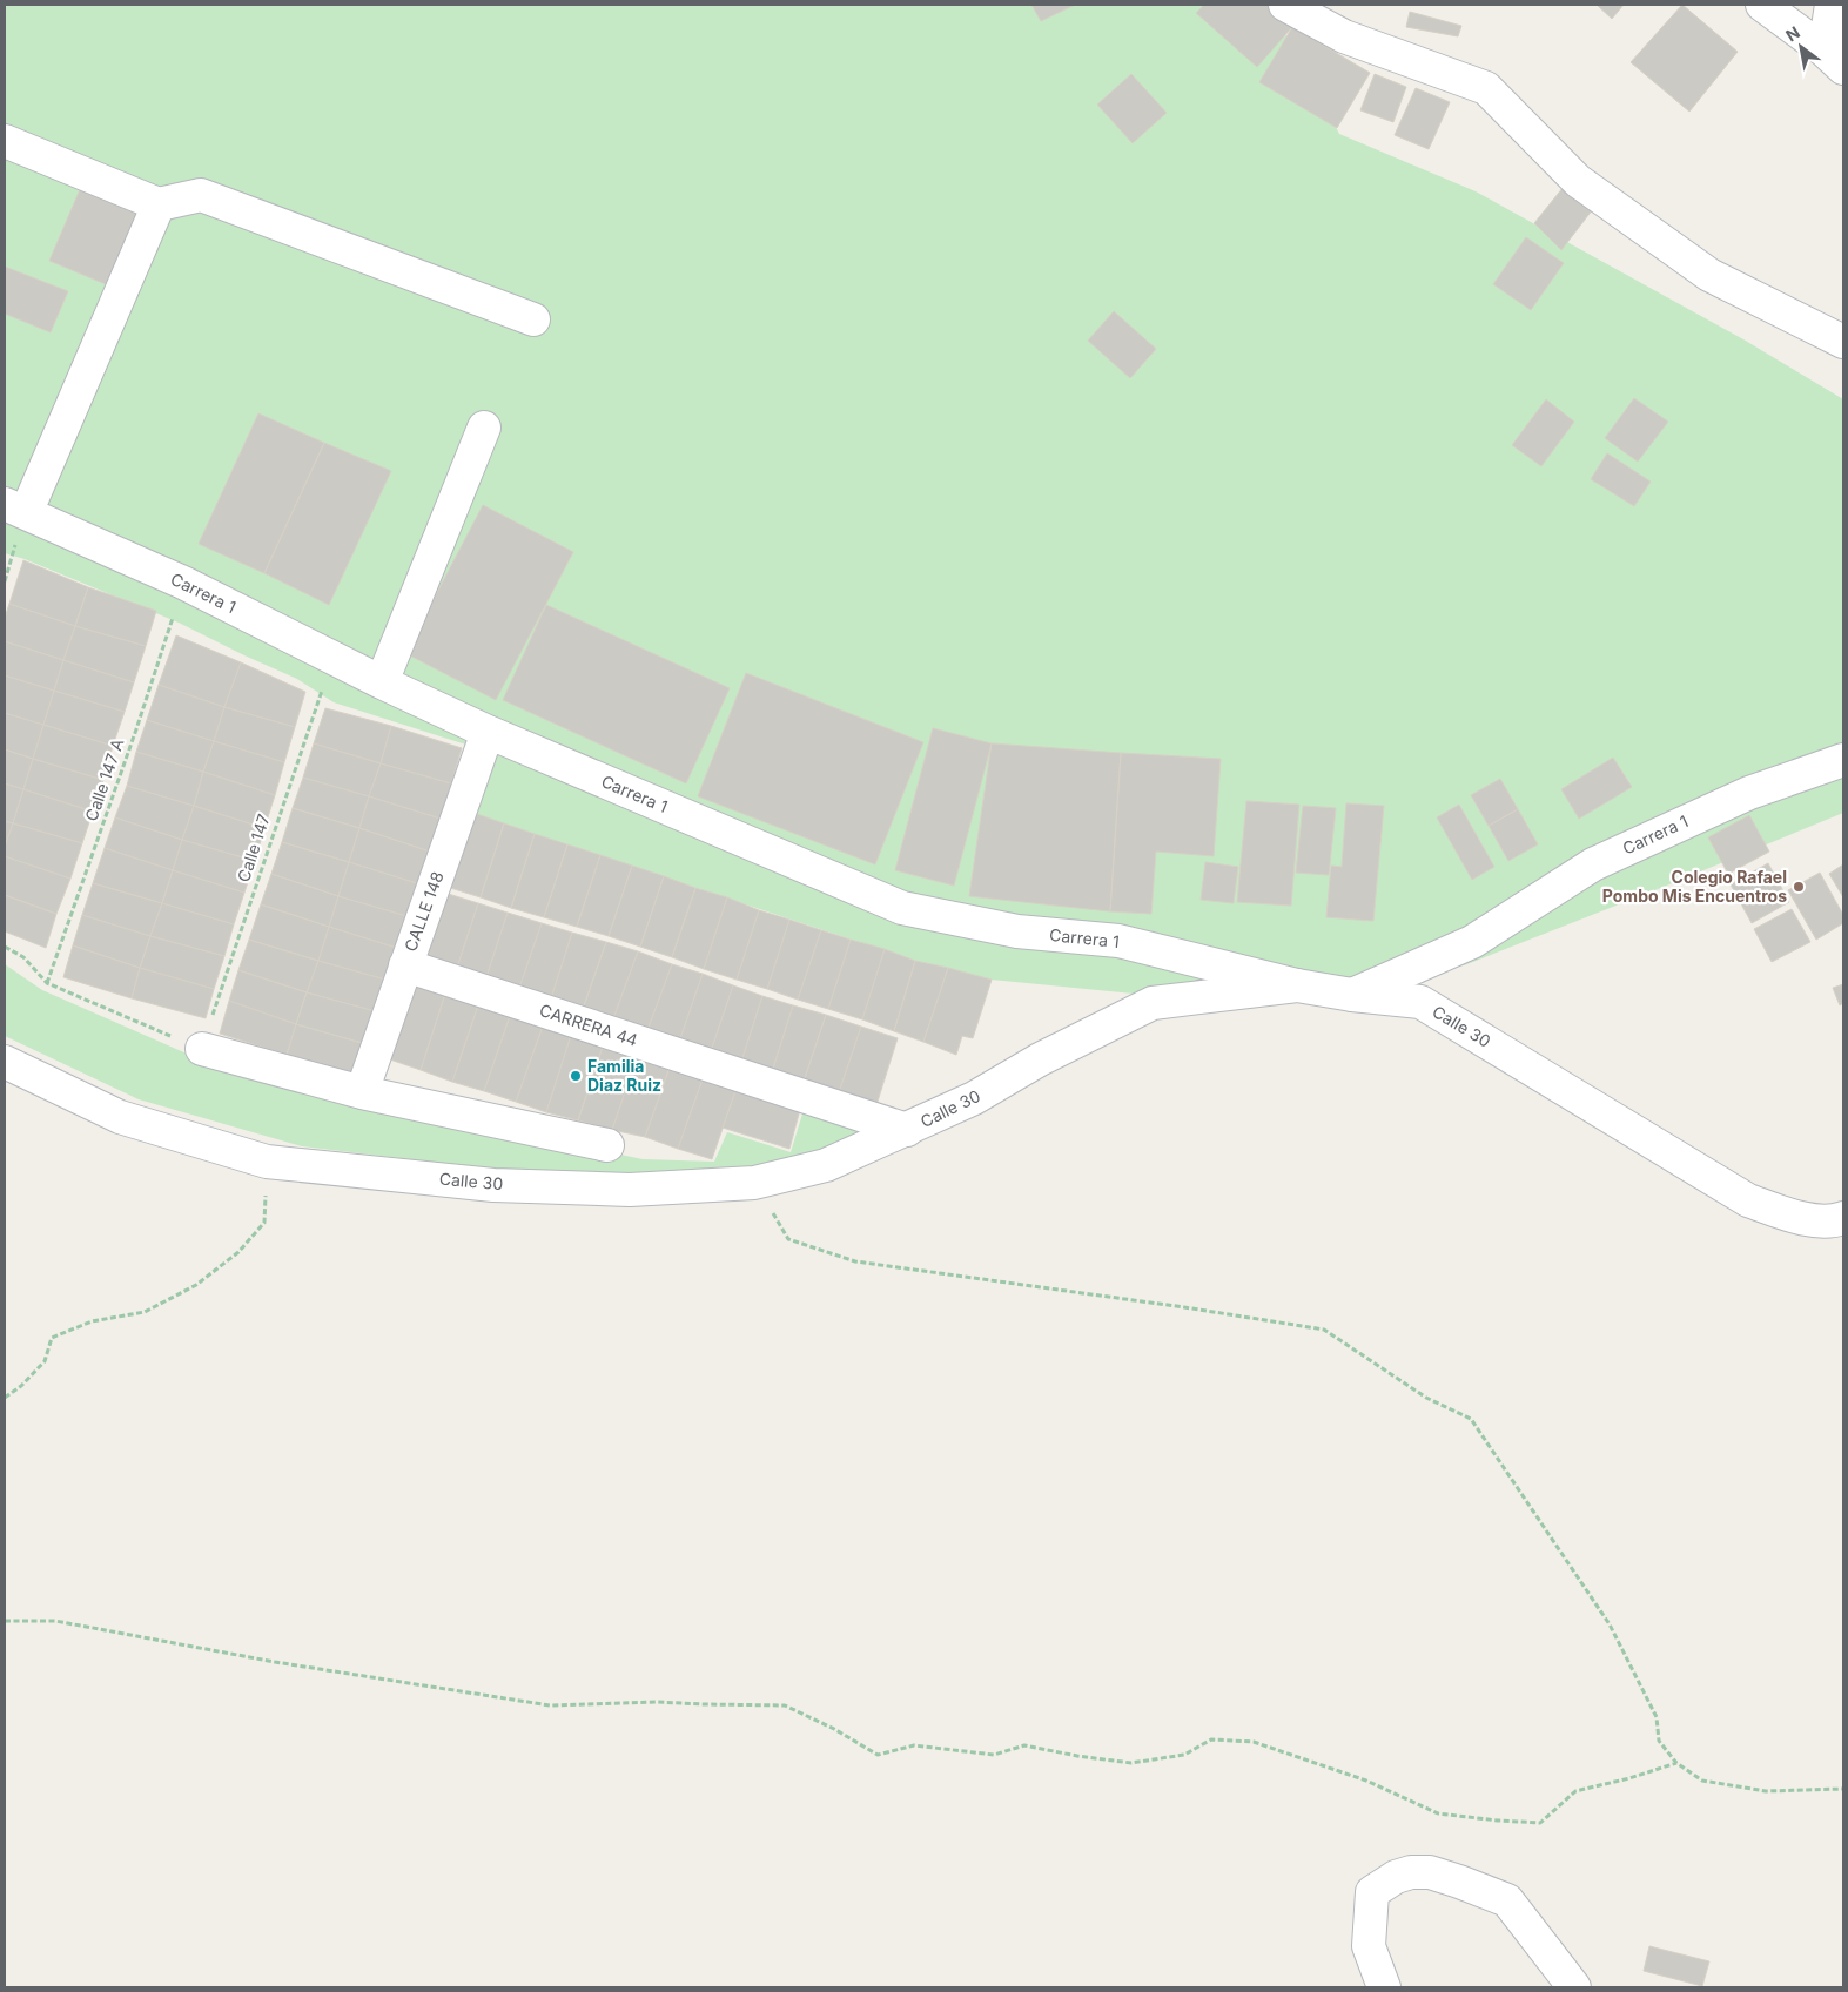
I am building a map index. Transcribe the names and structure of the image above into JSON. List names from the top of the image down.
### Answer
{
  "streets": {
    "street": [
      "Carrera 1",
      "CALLE 148",
      "CARRERA 44",
      "Calle 30"
    ],
    "path": ["Calle 147 A", "Calle 147"]
  },
  "crossings": [
    ["Carrera 1", "Calle 147 A"],
    ["Carrera 1", "Calle 147"],
    ["Carrera 1", "CALLE 148"],
    ["Carrera 1", "Calle 30"],
    ["CALLE 148", "CARRERA 44"],
    ["CARRERA 44", "Calle 30"]
  ],
  "places": ["Colegio Rafael Pombo Mis Encuentros", "Familia Diaz Ruiz"],
  "north": "top left"
}
